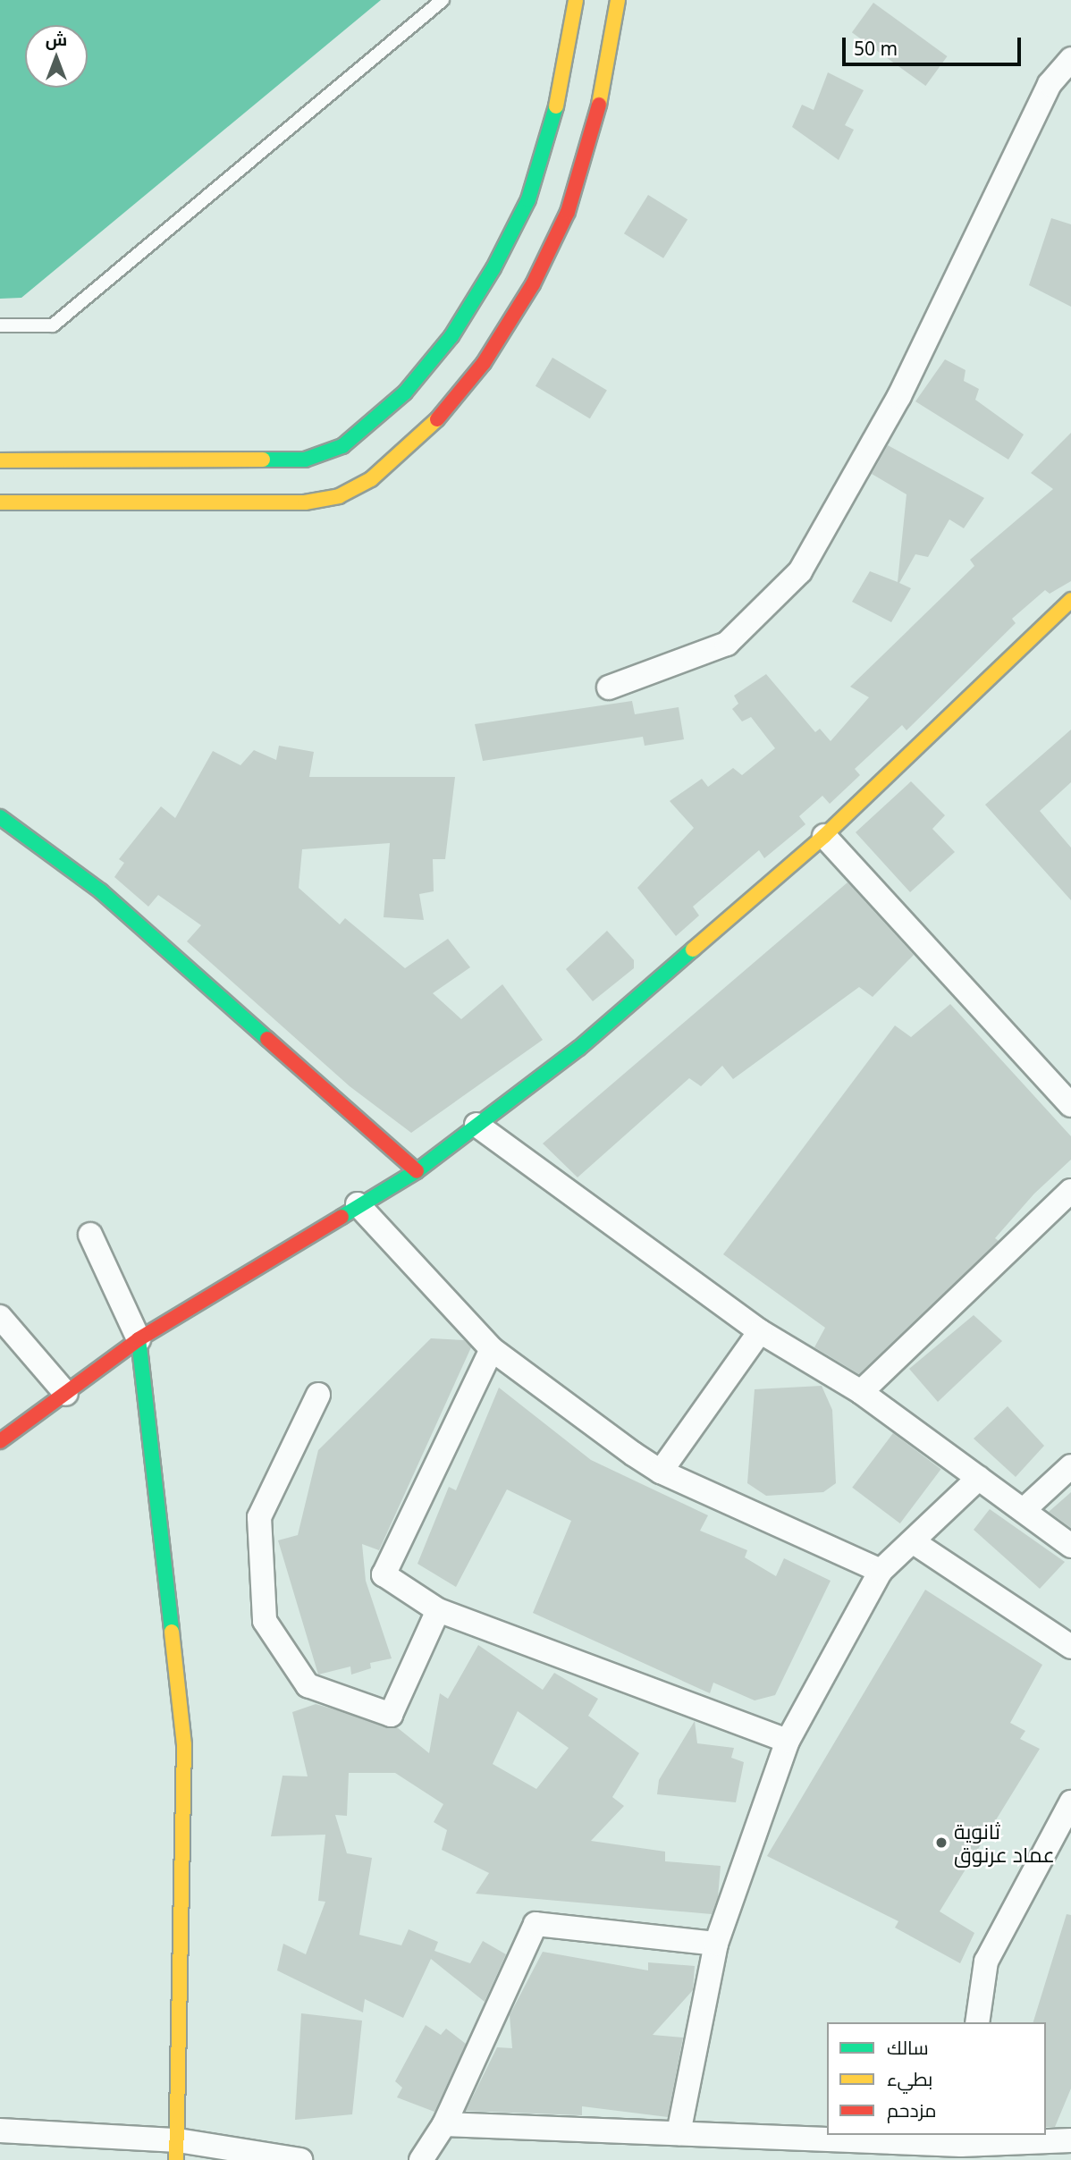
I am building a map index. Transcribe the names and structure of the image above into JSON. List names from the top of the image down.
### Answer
{
  "places": ["ثانوية عماد عرنوق"],
  "legend": ["سالك", "بطيء", "مزدحم"],
  "scale_bar": "50 m",
  "north": "top"
}
